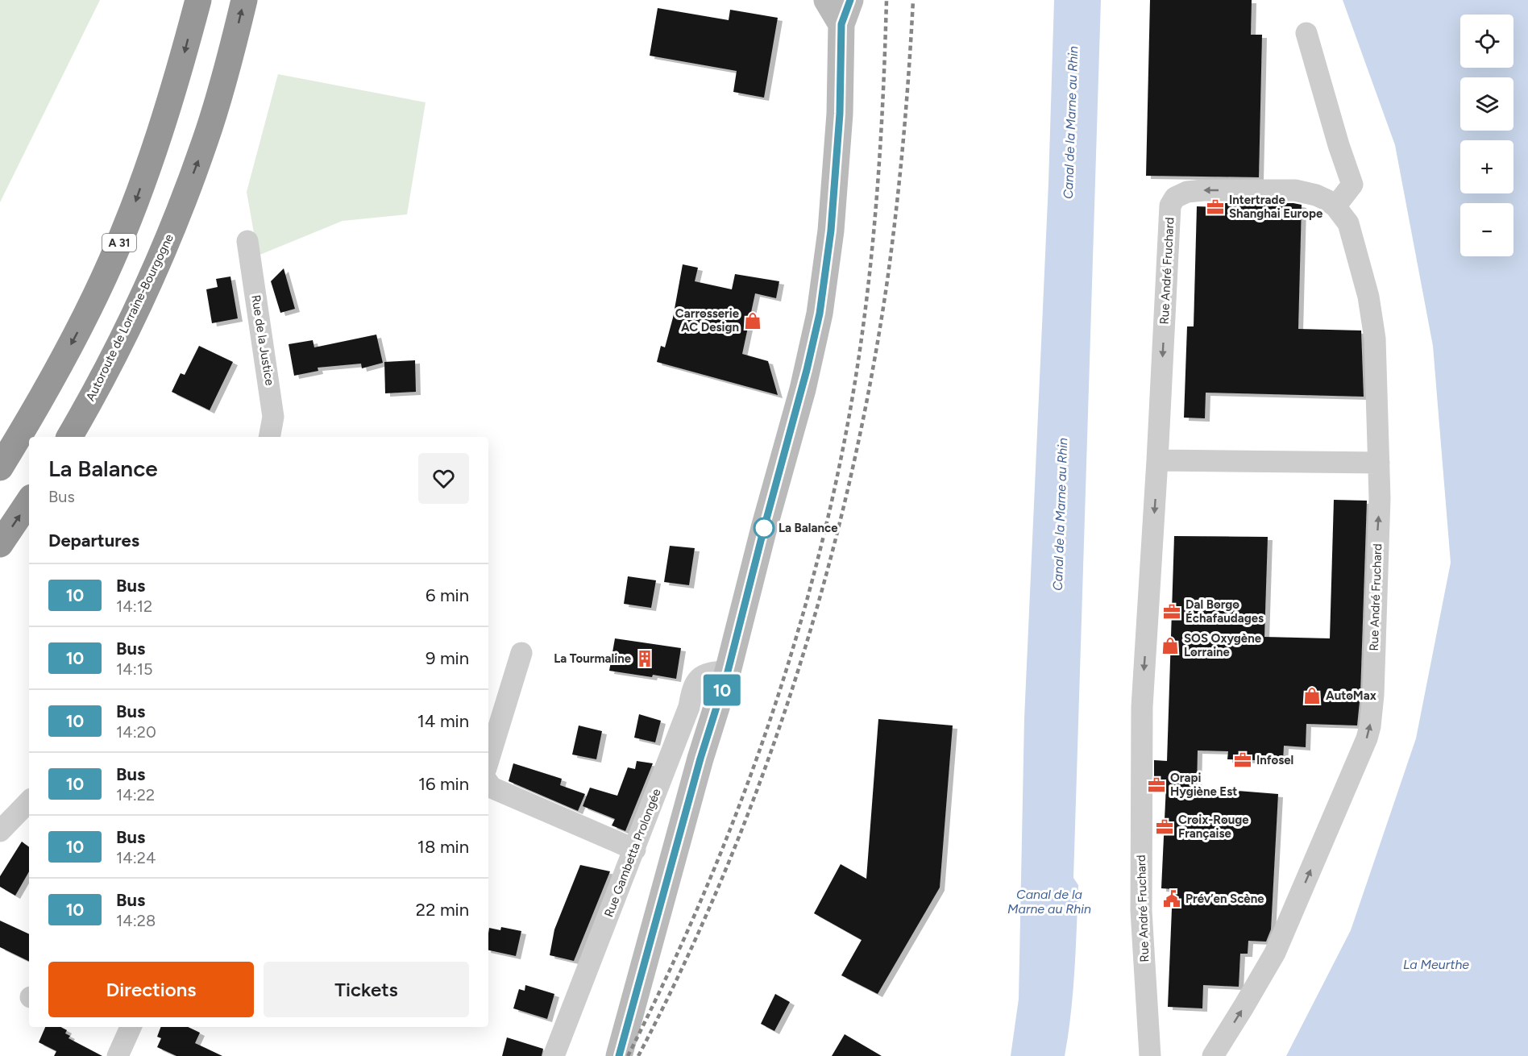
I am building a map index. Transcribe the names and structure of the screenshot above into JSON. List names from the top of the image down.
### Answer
{
  "streets": {
    "highway": ["A 31", "Autoroute de Lorraine-Bourgogne"],
    "street": ["Rue André Fruchard", "Rue de la Justice", "Rue Gambetta Prolongée"]
  },
  "water": ["Canal de la Marne au Rhin", "La Meurthe"],
  "places": {
    "office": [
      "Intertrade Shanghai Europe",
      "Dal Borgo Échafaudages",
      "Infosel",
      "Orapi Hygiène Est",
      "Croix-Rouge Française"
    ],
    "shop": ["Carrosserie AC Design", "SOS Oxygène Lorraine", "AutoMax"],
    "other": ["La Balance"],
    "building": ["La Tourmaline"],
    "public building": ["Prév’en Scène"]
  },
  "lines": ["bus line 10"],
  "page": {
    "on_map": "10",
    "map_buttons": ["+", "−"],
    "heading": [
      ["La Balance", "Bus"],
      "Departures"
    ],
    "list": [
      {
        "mark": "10",
        "name": "Bus",
        "note": "14:12",
        "value": "6 min"
      },
      {
        "mark": "10",
        "name": "Bus",
        "note": "14:15",
        "value": "9 min"
      },
      {
        "mark": "10",
        "name": "Bus",
        "note": "14:20",
        "value": "14 min"
      },
      {
        "mark": "10",
        "name": "Bus",
        "note": "14:22",
        "value": "16 min"
      },
      {
        "mark": "10",
        "name": "Bus",
        "note": "14:24",
        "value": "18 min"
      },
      {
        "mark": "10",
        "name": "Bus",
        "note": "14:28",
        "value": "22 min"
      }
    ],
    "buttons": ["Directions", "Tickets"]
  }
}
